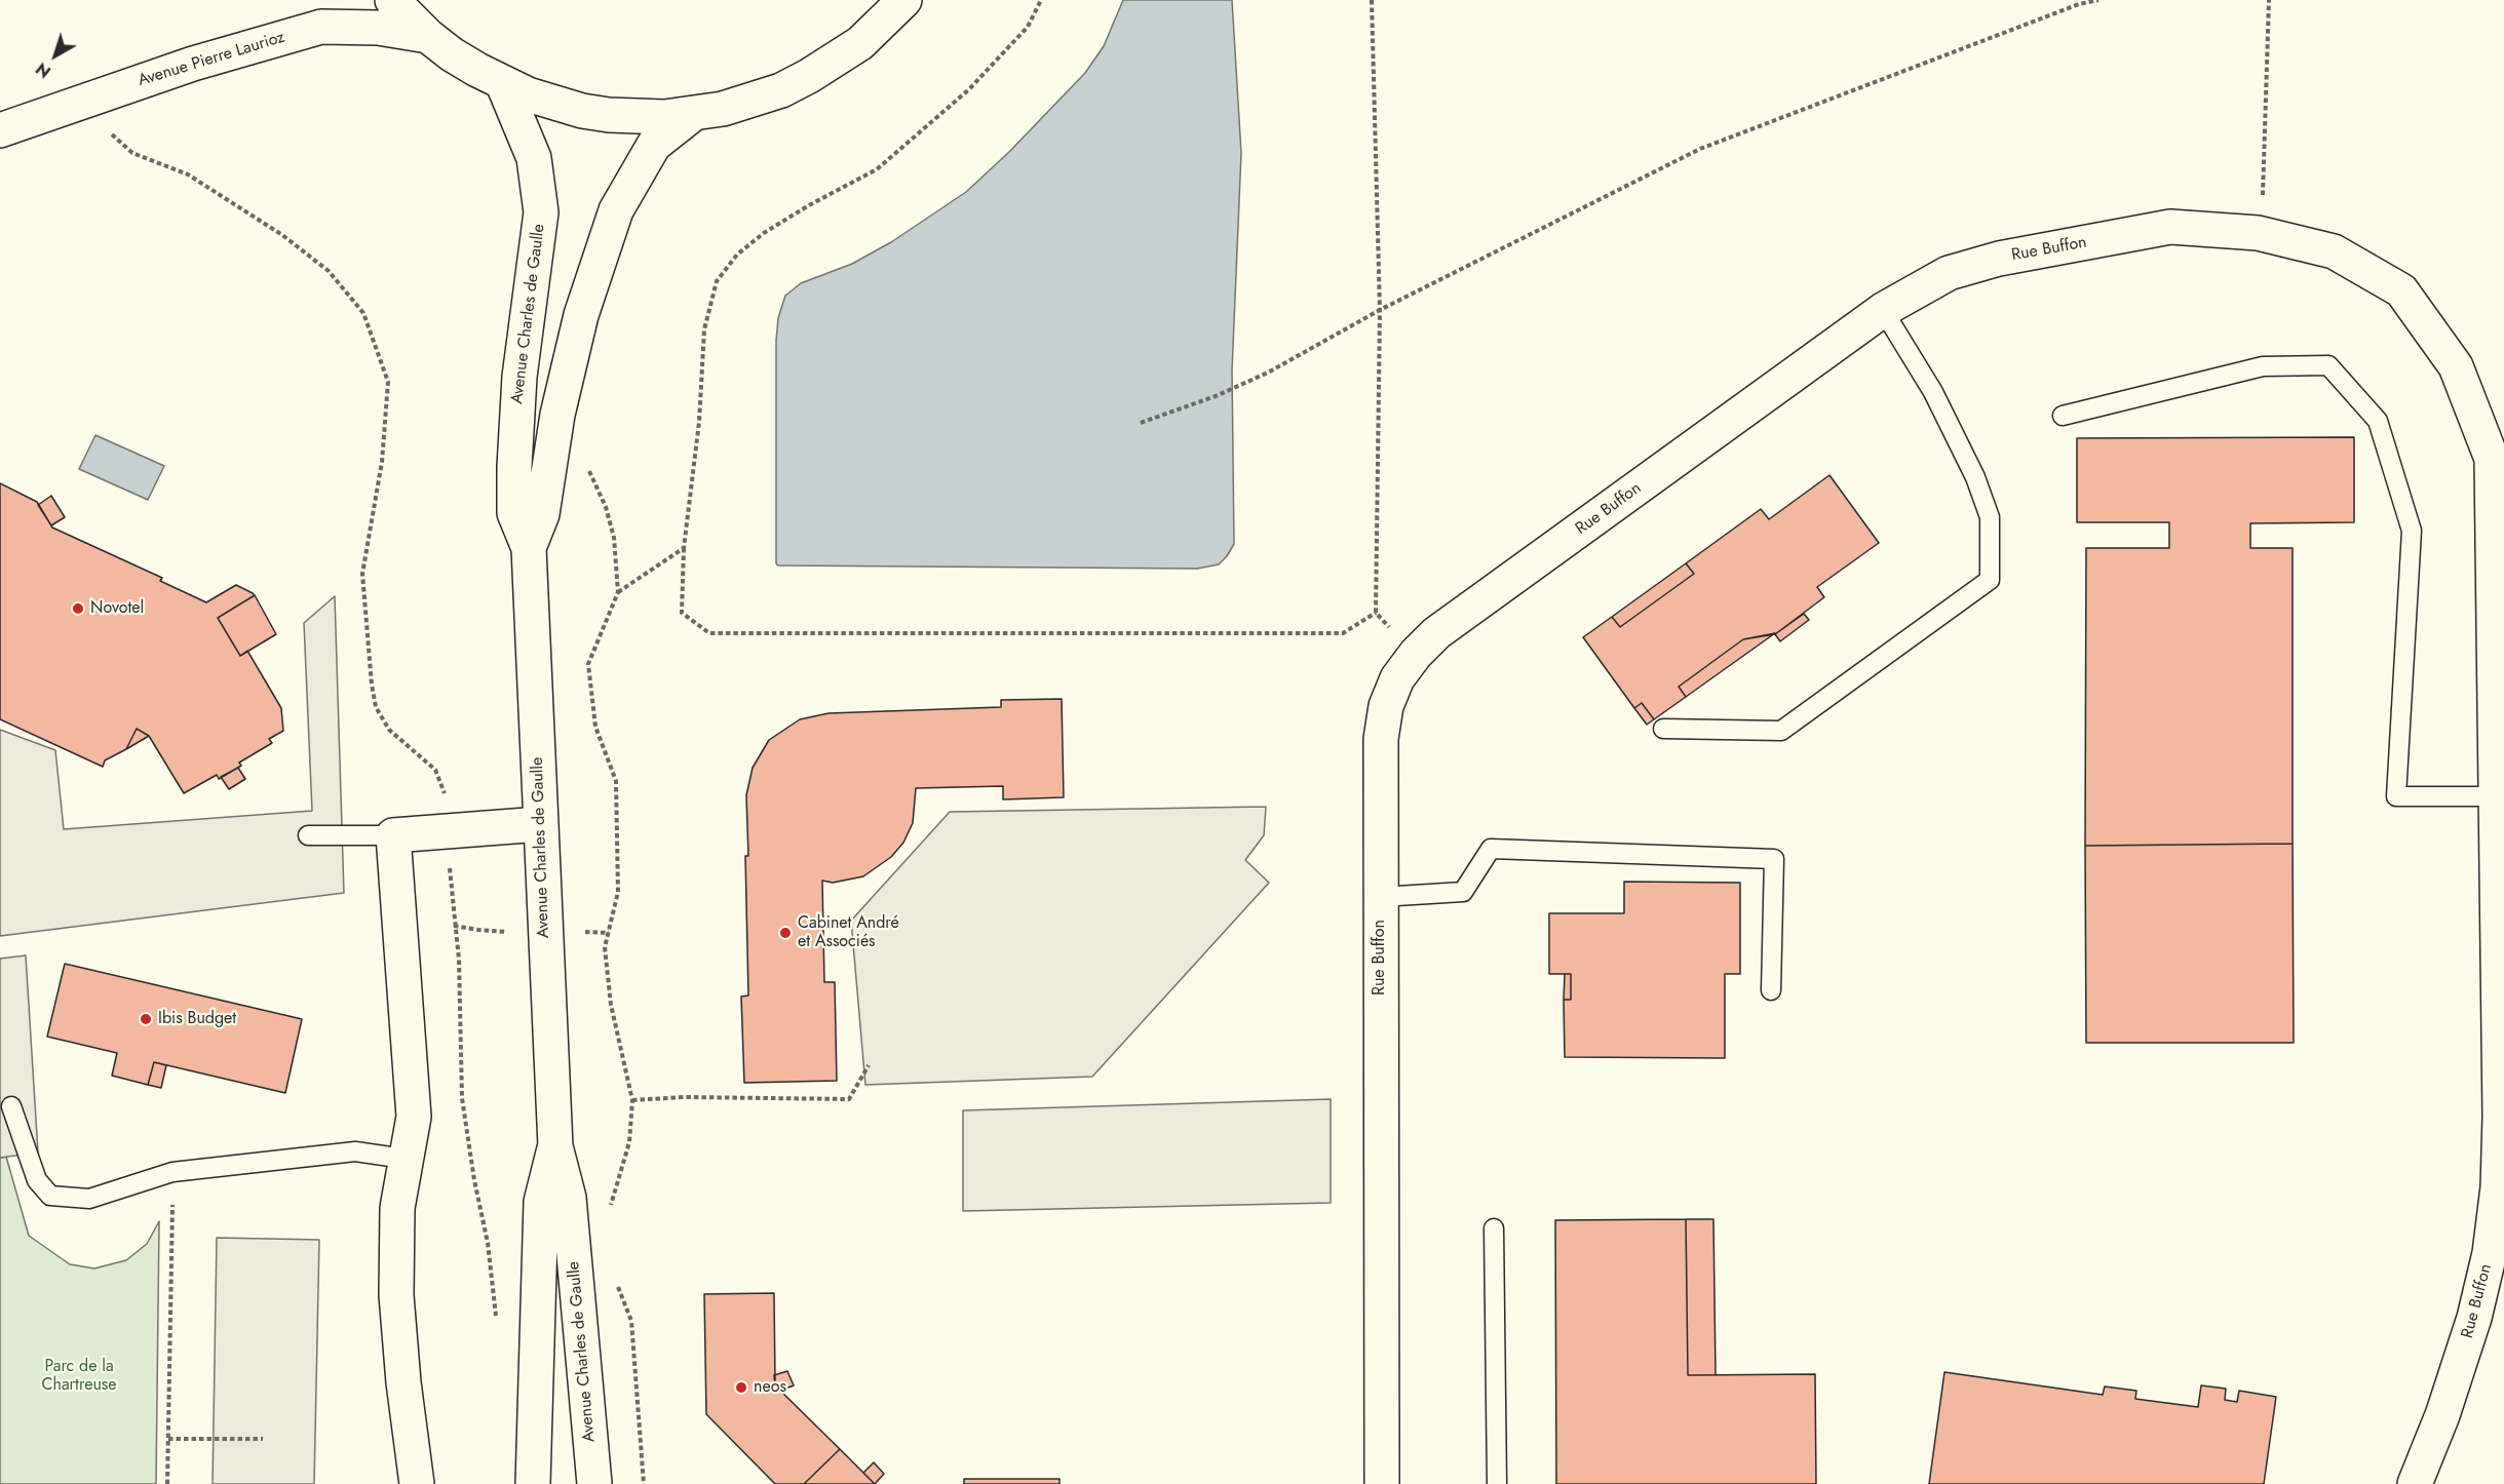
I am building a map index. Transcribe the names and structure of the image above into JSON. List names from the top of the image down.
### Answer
{
  "streets": {
    "street": ["Avenue Pierre Laurioz", "Rue Buffon", "Avenue Charles de Gaulle"]
  },
  "parks": ["Parc de la Chartreuse"],
  "places": [
    "Novotel",
    "Cabinet André et Associés",
    "Ibis Budget",
    "neos"
  ],
  "north": "bottom left"
}
